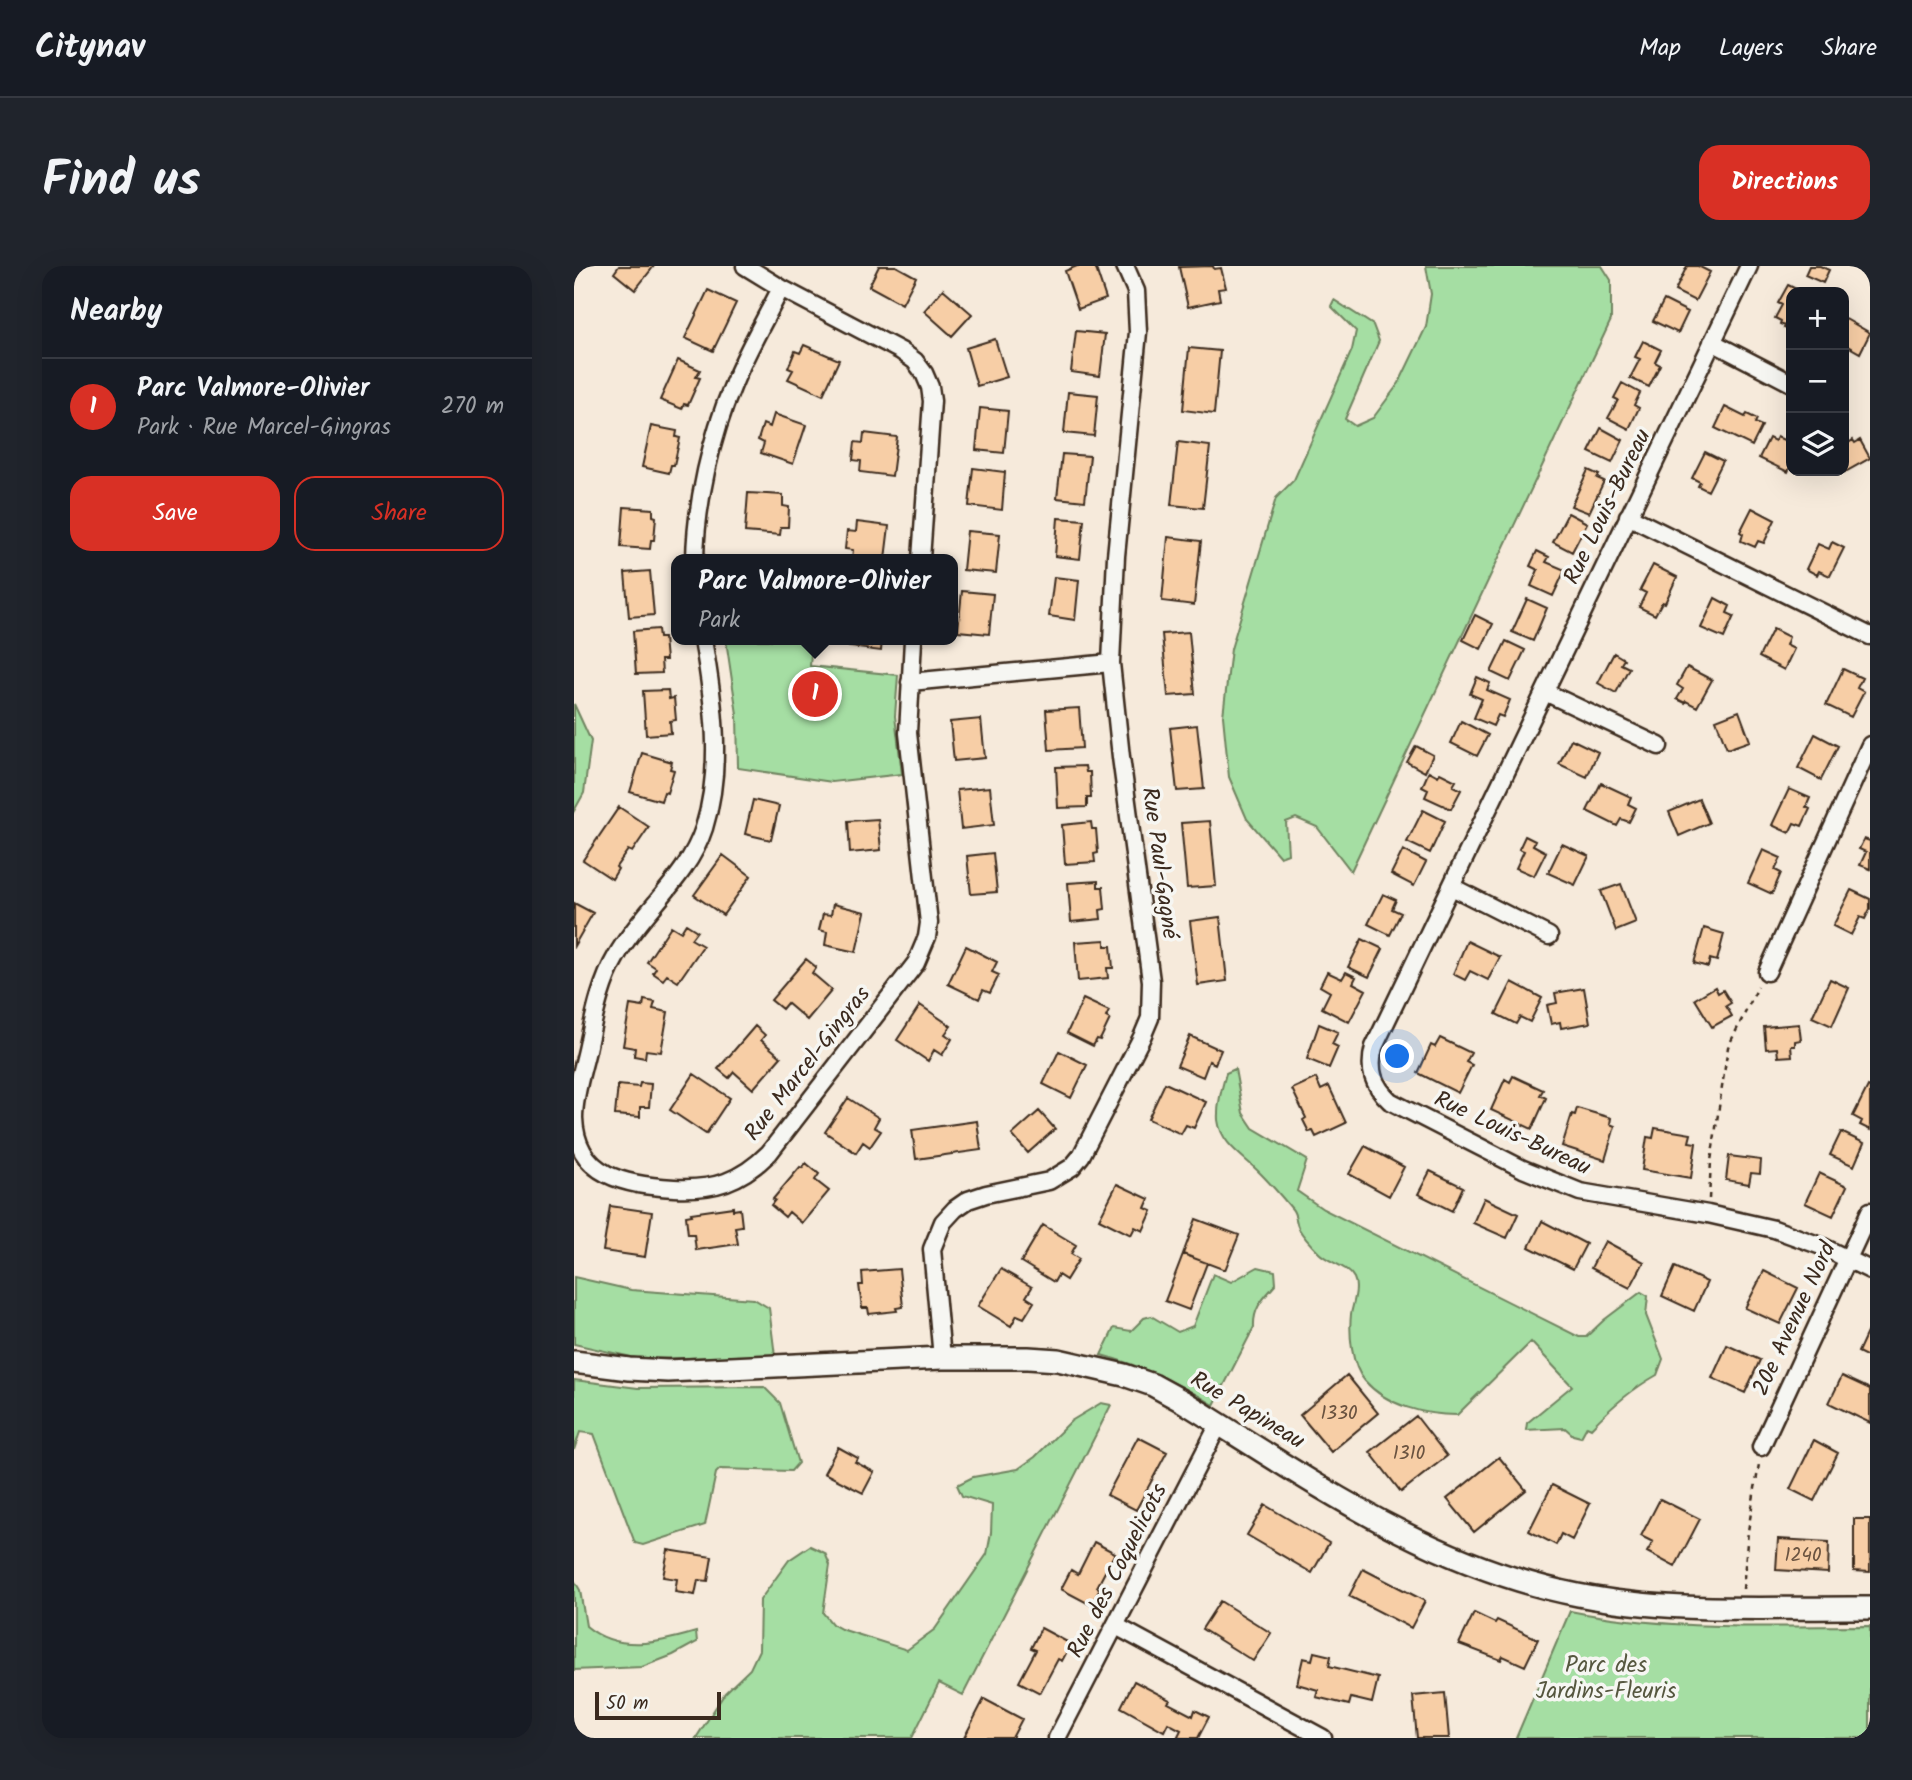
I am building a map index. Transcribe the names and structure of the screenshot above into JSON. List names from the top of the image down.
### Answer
{
  "streets": {
    "street": [
      "Rue Louis-Bureau",
      "Rue Paul-Gagné",
      "Rue Marcel-Gingras",
      "20e Avenue Nord",
      "Rue Papineau",
      "Rue des Coquelicots"
    ]
  },
  "crossings": [
    ["Rue Louis-Bureau", "20e Avenue Nord"],
    ["Rue Paul-Gagné", "Rue Papineau"],
    ["Rue Papineau", "Rue des Coquelicots"]
  ],
  "parks": ["Parc des Jardins-Fleuris"],
  "house_numbers": ["1330", "1310", "1240"],
  "scale_bar": "50 m",
  "page": {
    "header": "Citynav",
    "nav": ["Map", "Layers", "Share"],
    "title": "Find us",
    "buttons": [
      "Directions",
      ["Save", "Share"]
    ],
    "heading": "Nearby",
    "map_buttons": ["+", "−"],
    "list": [
      {
        "mark": "1",
        "name": "Parc Valmore-Olivier",
        "note": "Park · Rue Marcel-Gingras",
        "value": "270 m"
      }
    ],
    "popup": ["Parc Valmore-Olivier", "Park"],
    "pins": "1",
    "scale": "50 m"
  }
}
